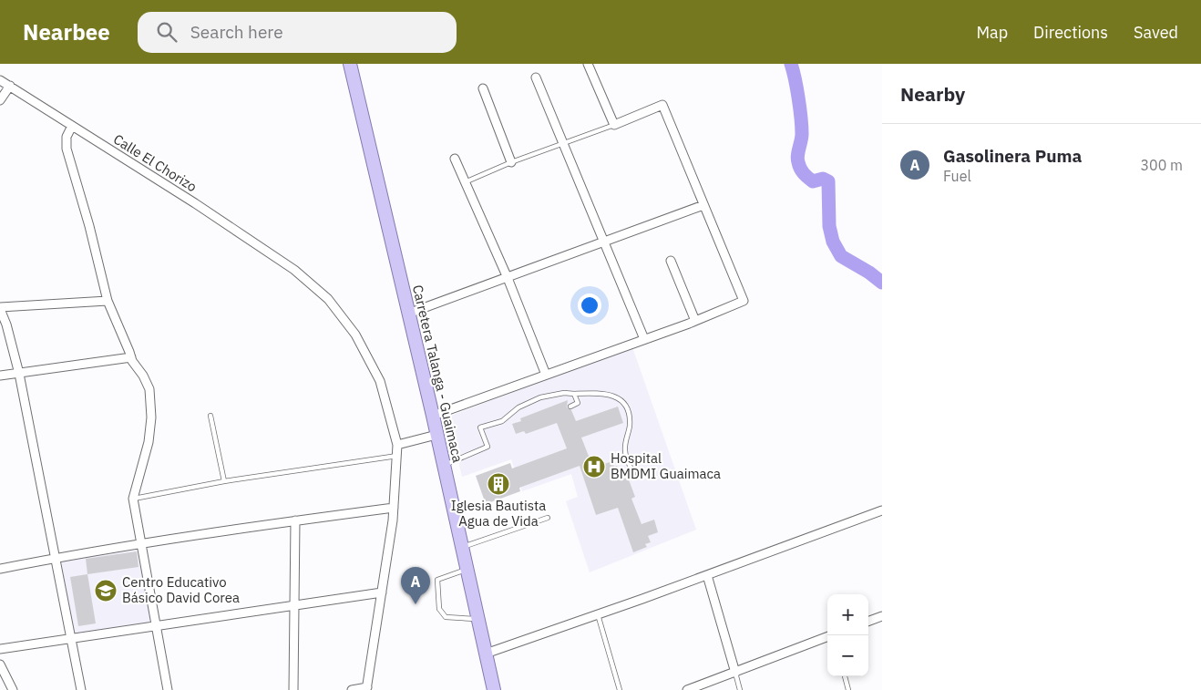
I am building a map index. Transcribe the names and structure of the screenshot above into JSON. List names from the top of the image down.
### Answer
{
  "streets": {
    "main road": ["Carretera Talanga - Guaimaca"],
    "street": ["Calle El Chorizo"]
  },
  "places": {
    "hospital": ["Hospital BMDMI Guaimaca"],
    "building": ["Iglesia Bautista Agua de Vida"],
    "school or university": ["Centro Educativo Básico David Corea"]
  },
  "page": {
    "header": "Nearbee",
    "search": "Search here",
    "nav": ["Map", "Directions", "Saved"],
    "heading": "Nearby",
    "list": [
      {
        "mark": "A",
        "name": "Gasolinera Puma",
        "note": "Fuel",
        "value": "300 m"
      }
    ],
    "pins": "A",
    "map_buttons": ["+", "−"]
  }
}
